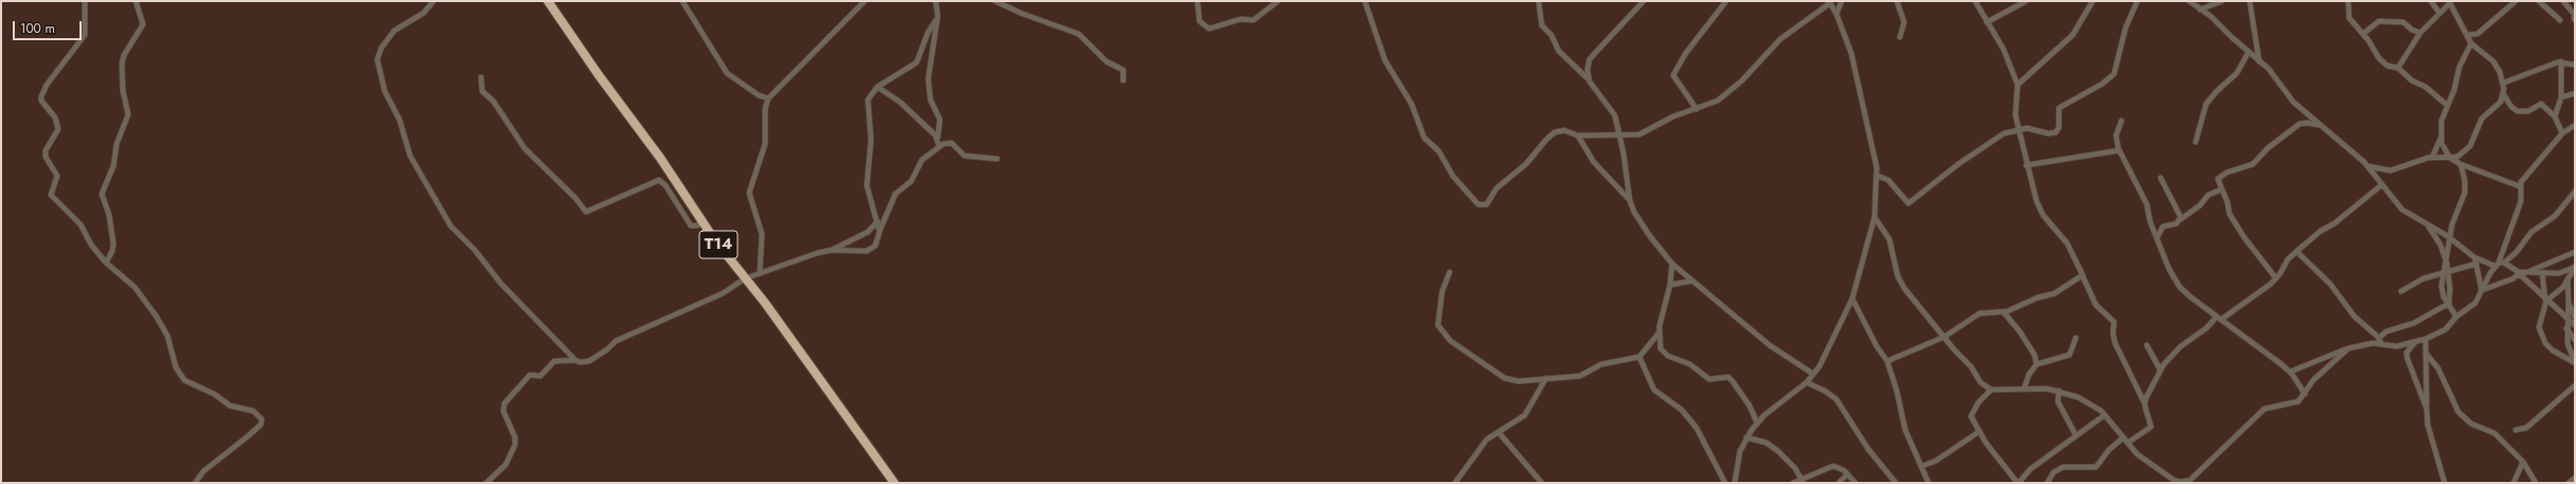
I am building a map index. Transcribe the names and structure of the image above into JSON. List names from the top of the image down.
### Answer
{
  "streets": {
    "highway": ["T14"]
  },
  "scale_bar": "100 m"
}
